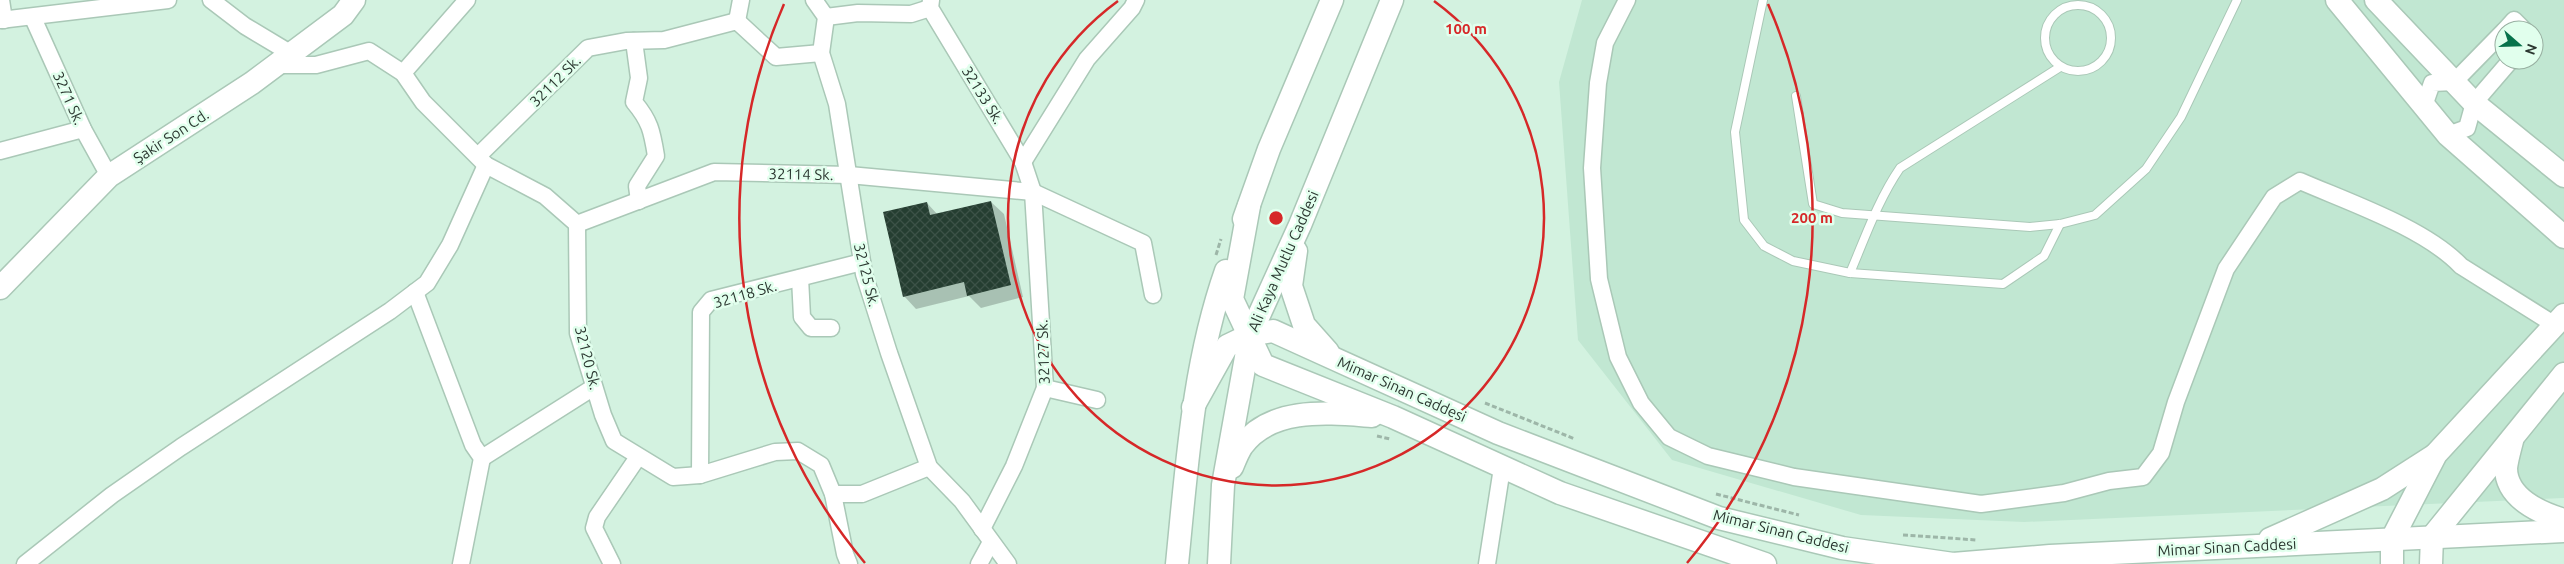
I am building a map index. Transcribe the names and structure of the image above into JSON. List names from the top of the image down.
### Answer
{
  "streets": {
    "street": [
      "32112 Sk.",
      "32133 Sk.",
      "3271 Sk.",
      "Şakir Son Cd.",
      "32114 Sk.",
      "Ali Kaya Mutlu Caddesi",
      "32125 Sk.",
      "32118 Sk.",
      "32127 Sk.",
      "32120 Sk.",
      "Mimar Sinan Caddesi"
    ]
  },
  "crossings": [
    ["32133 Sk.", "32114 Sk."],
    ["32133 Sk.", "32127 Sk."],
    ["3271 Sk.", "Şakir Son Cd."],
    ["32114 Sk.", "32125 Sk."],
    ["32114 Sk.", "32127 Sk."],
    ["32114 Sk.", "32120 Sk."],
    ["Ali Kaya Mutlu Caddesi", "Mimar Sinan Caddesi"],
    ["32125 Sk.", "32118 Sk."],
    ["32125 Sk.", "32127 Sk."],
    ["32118 Sk.", "32120 Sk."]
  ],
  "north": "right",
  "rings": ["100 m", "200 m"]
}
